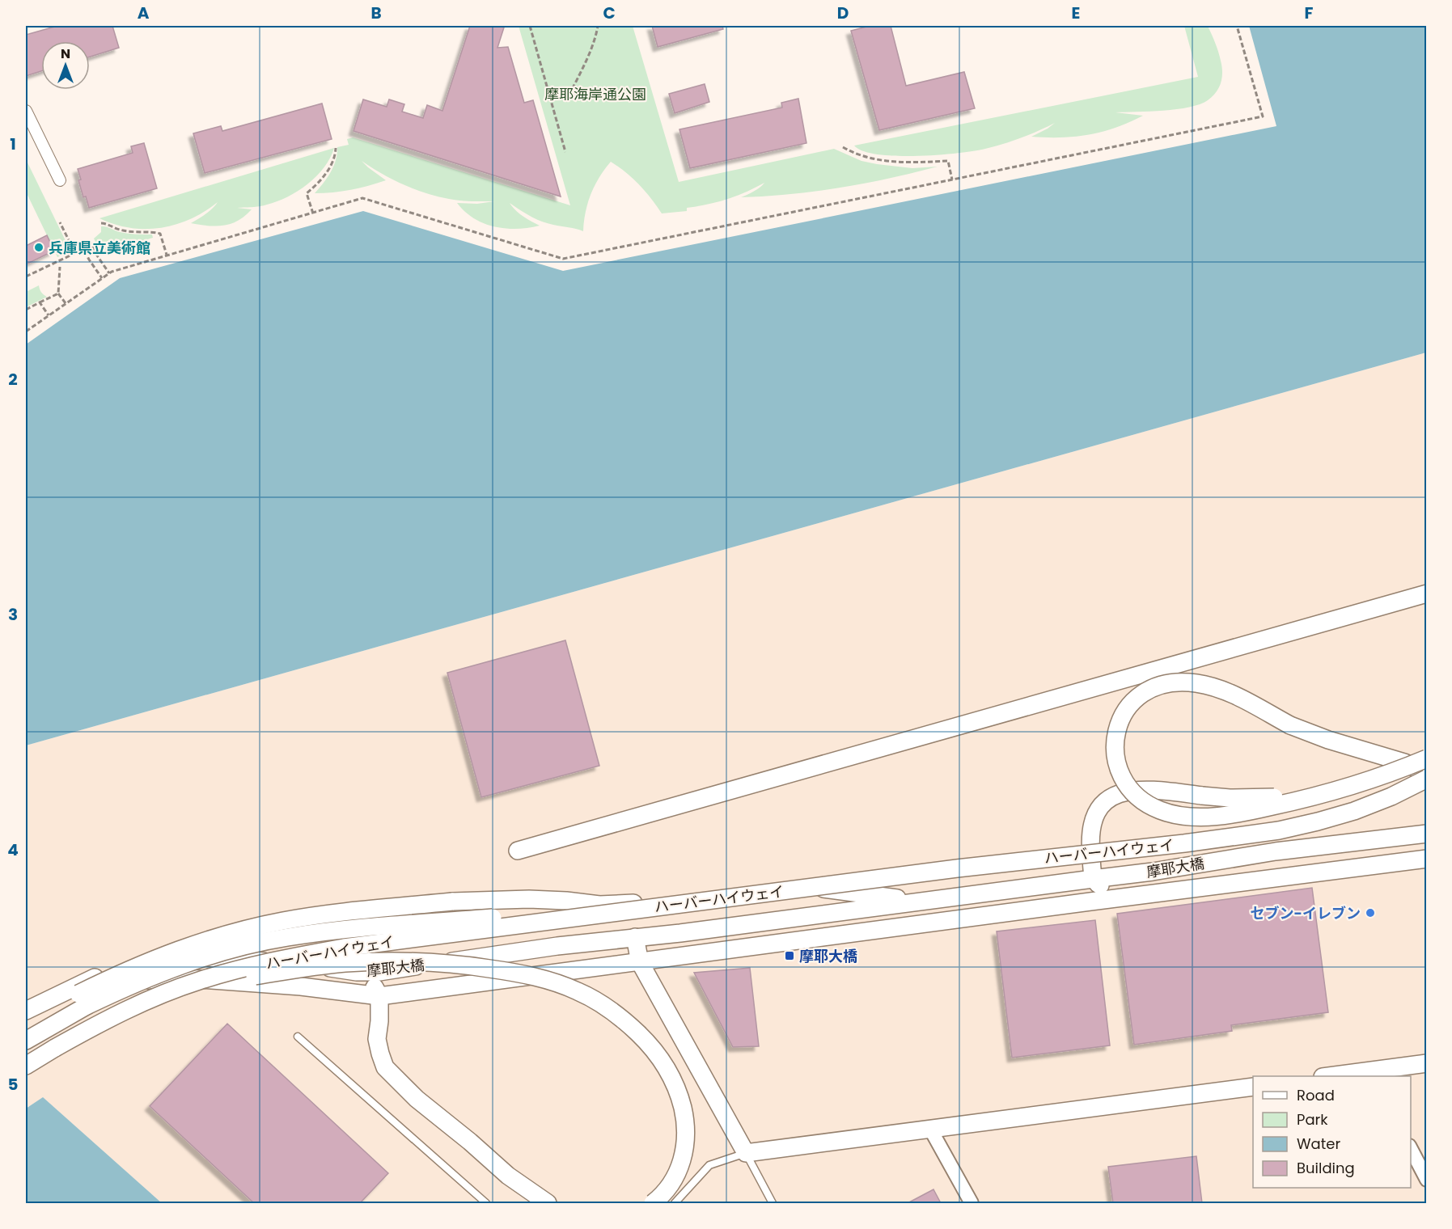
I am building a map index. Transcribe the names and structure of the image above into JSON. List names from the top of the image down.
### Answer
{
  "streets": {
    "street": ["ハーバーハイウェイ", "摩耶大橋"]
  },
  "parks": ["摩耶海岸通公園"],
  "places": {
    "other": ["兵庫県立美術館", "セブン-イレブン"],
    "transit": ["摩耶大橋"]
  },
  "legend": [
    "Road",
    "Park",
    "Water",
    "Building"
  ],
  "north": "top",
  "grid": {
    "columns": [
      "A",
      "B",
      "C",
      "D",
      "E",
      "F"
    ],
    "rows": [
      "1",
      "2",
      "3",
      "4",
      "5"
    ]
  }
}
